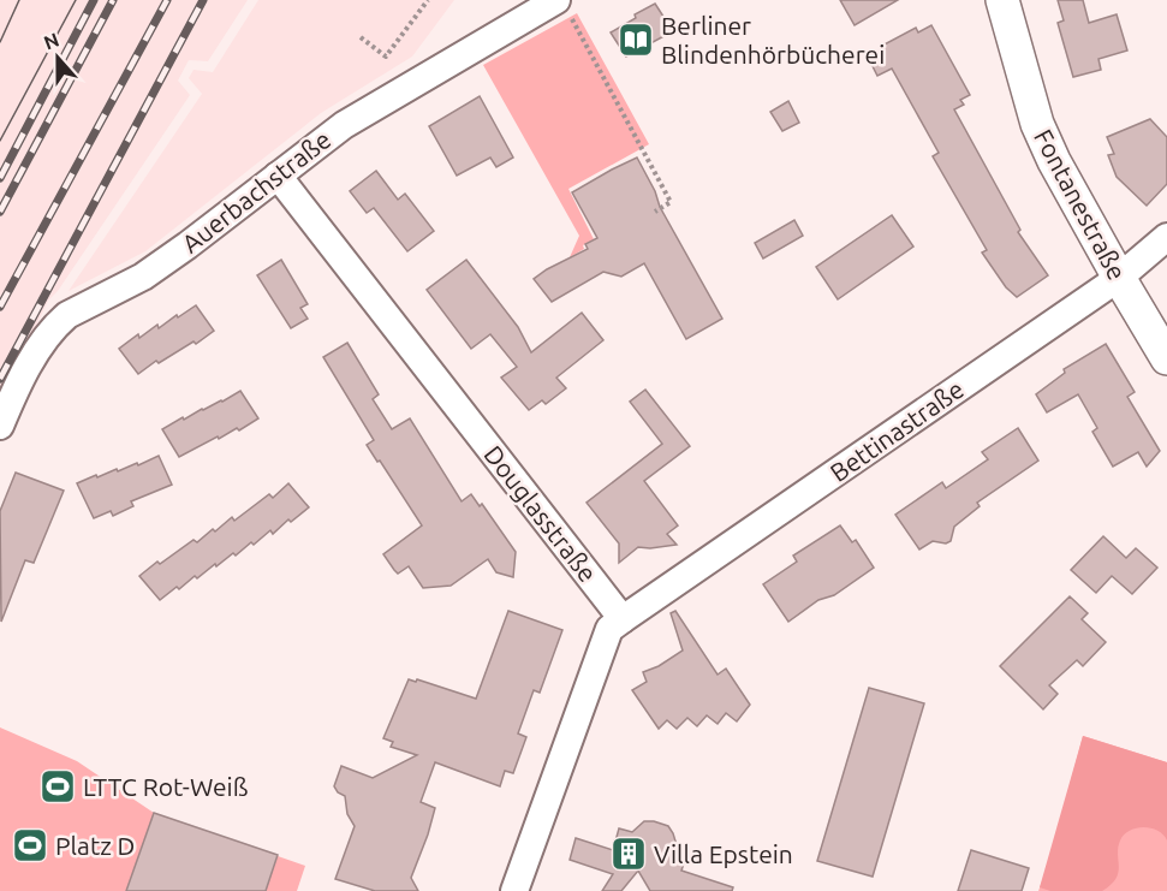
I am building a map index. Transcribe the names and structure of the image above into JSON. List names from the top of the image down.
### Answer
{
  "streets": {
    "street": [
      "Auerbachstraße",
      "Fontanestraße",
      "Bettinastraße",
      "Douglasstraße"
    ]
  },
  "crossings": [
    ["Auerbachstraße", "Douglasstraße"],
    ["Fontanestraße", "Bettinastraße"],
    ["Bettinastraße", "Douglasstraße"]
  ],
  "places": {
    "library": ["Berliner Blindenhörbücherei"],
    "sports": ["LTTC Rot-Weiß", "Platz D"],
    "building": ["Villa Epstein"]
  },
  "north": "top"
}
